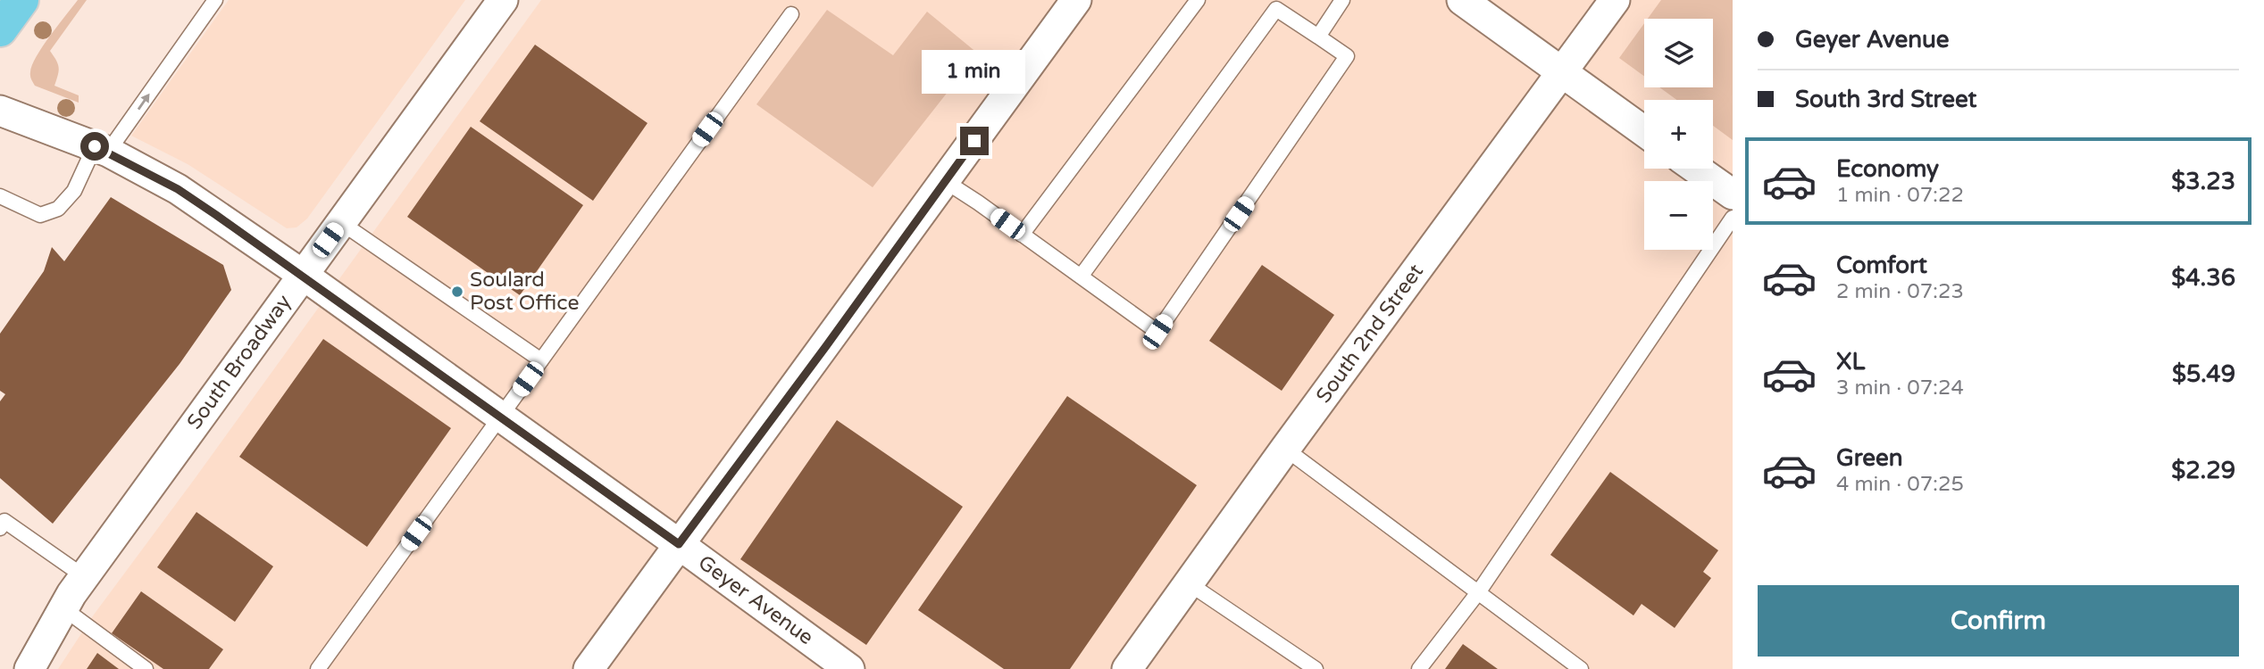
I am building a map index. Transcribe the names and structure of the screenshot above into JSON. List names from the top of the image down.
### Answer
{
  "streets": {
    "street": ["South 2nd Street", "South Broadway", "Geyer Avenue"]
  },
  "crossings": [
    ["South Broadway", "Geyer Avenue"]
  ],
  "places": ["Soulard Post Office"],
  "page": {
    "banner": ["Geyer Avenue", "South 3rd Street"],
    "map_buttons": ["+", "−"],
    "bubble": "1 min",
    "list": [
      {
        "name": "Economy",
        "note": "1 min · 07:22",
        "value": "$3.23"
      },
      {
        "name": "Comfort",
        "note": "2 min · 07:23",
        "value": "$4.36"
      },
      {
        "name": "XL",
        "note": "3 min · 07:24",
        "value": "$5.49"
      },
      {
        "name": "Green",
        "note": "4 min · 07:25",
        "value": "$2.29"
      }
    ],
    "buttons": "Confirm"
  }
}
